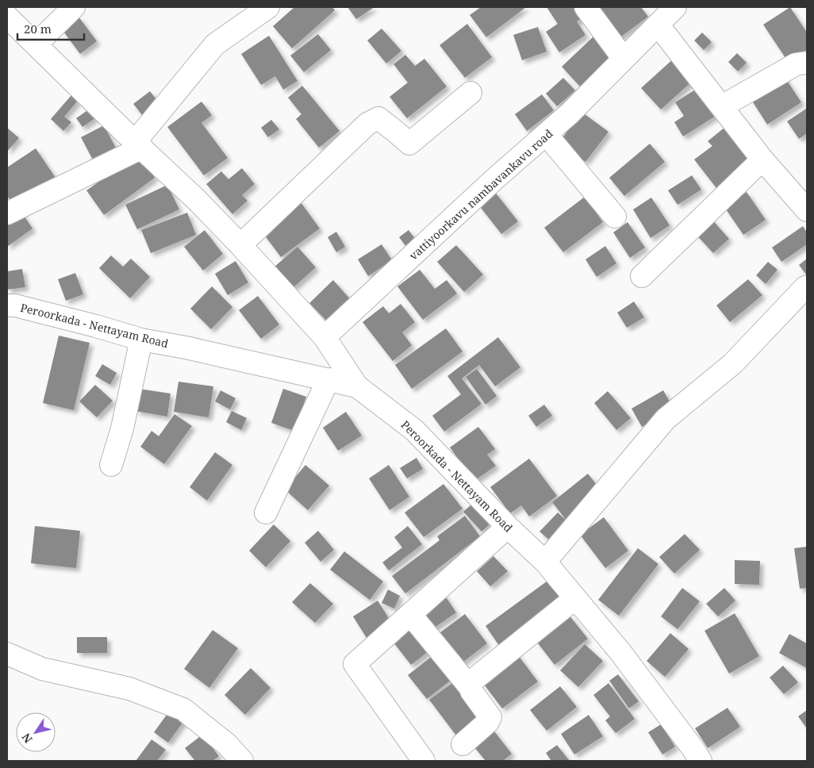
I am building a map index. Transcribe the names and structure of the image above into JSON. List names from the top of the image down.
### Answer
{
  "streets": {
    "street": ["vattiyoorkavu nambavankavu road", "Peroorkada - Nettayam Road"]
  },
  "scale_bar": "20 m",
  "north": "bottom left"
}
